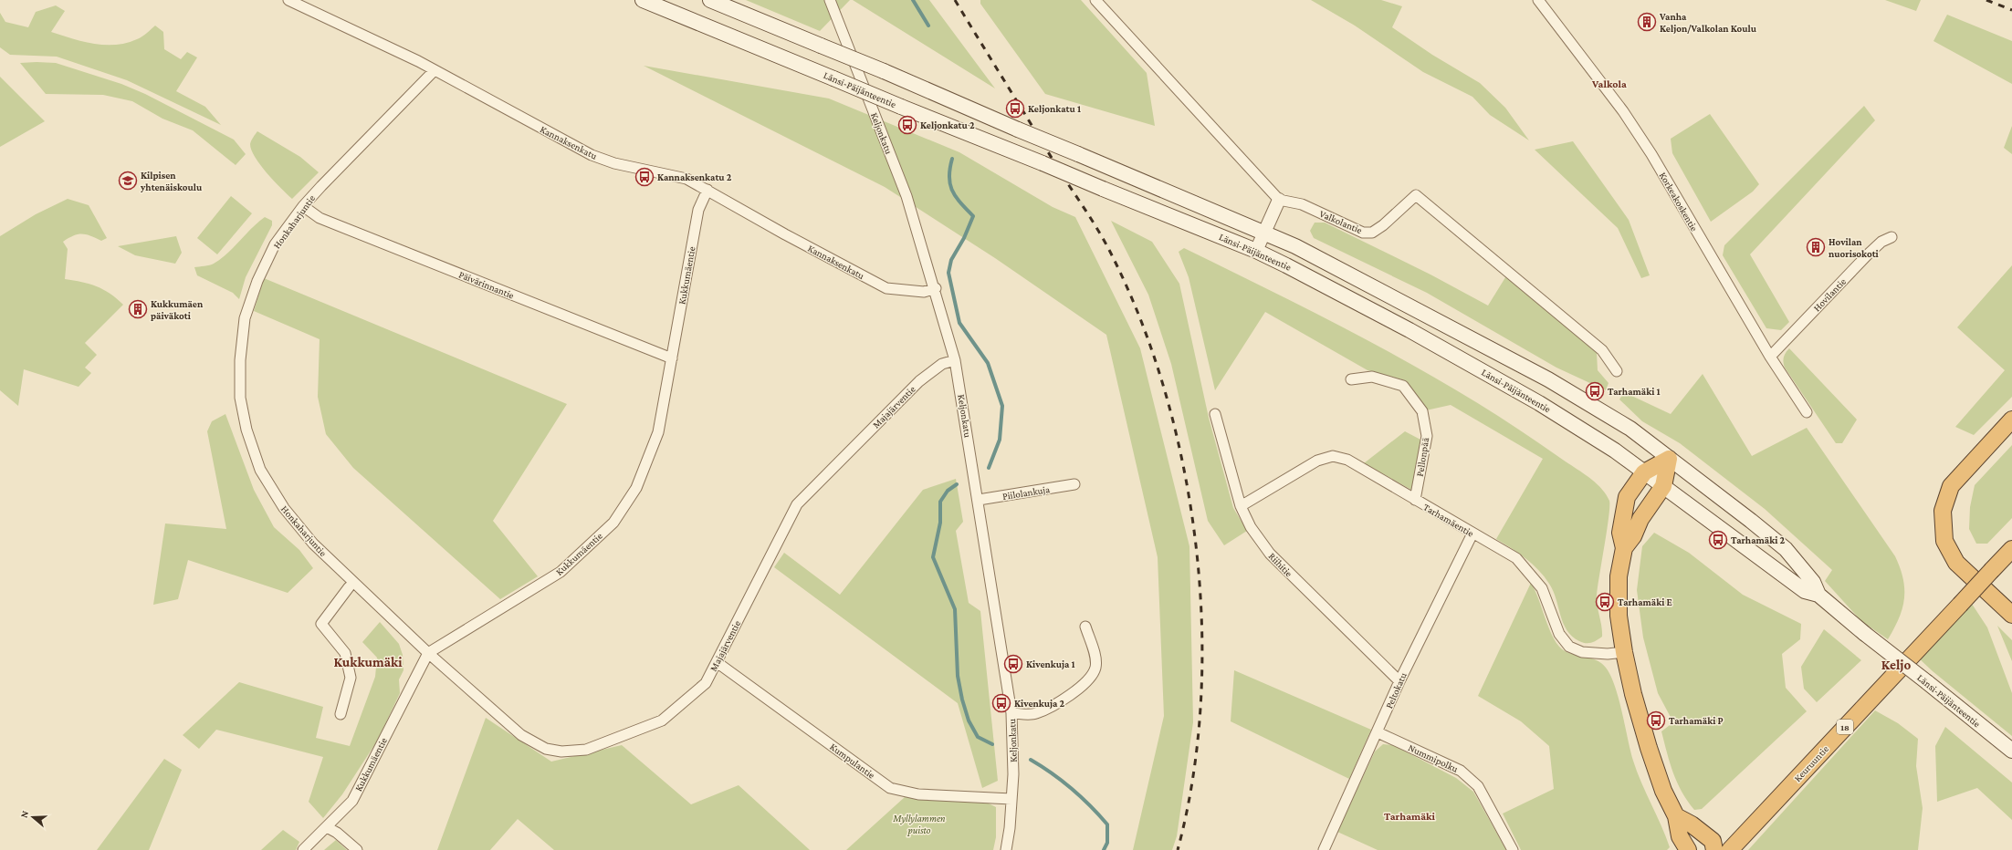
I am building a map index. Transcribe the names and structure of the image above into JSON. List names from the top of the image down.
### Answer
{
  "streets": {
    "highway": ["18", "Keuruuntie"],
    "main road": ["Länsi-Päijänteentie"],
    "street": [
      "Keljonkatu",
      "Kannaksenkatu",
      "Korkeakoskentie",
      "Honkaharjuntie",
      "Valkolantie",
      "Kukkumäentie",
      "Päivärinnantie",
      "Hovilantie",
      "Majajärventie",
      "Pellonpää",
      "Piilolankuja",
      "Tarhamäentie",
      "Riihitie",
      "Peltokatu",
      "Nummipolku",
      "Kumpulantie"
    ]
  },
  "crossings": [
    ["Keljonkatu", "Kannaksenkatu"],
    ["Keljonkatu", "Majajärventie"],
    ["Keljonkatu", "Piilolankuja"],
    ["Keljonkatu", "Kumpulantie"],
    ["Kannaksenkatu", "Honkaharjuntie"],
    ["Kannaksenkatu", "Kukkumäentie"],
    ["Korkeakoskentie", "Hovilantie"],
    ["Honkaharjuntie", "Kukkumäentie"],
    ["Honkaharjuntie", "Päivärinnantie"],
    ["Honkaharjuntie", "Majajärventie"],
    ["Kukkumäentie", "Päivärinnantie"],
    ["Kukkumäentie", "Majajärventie"],
    ["Majajärventie", "Kumpulantie"],
    ["Pellonpää", "Tarhamäentie"],
    ["Tarhamäentie", "Riihitie"],
    ["Tarhamäentie", "Peltokatu"],
    ["Riihitie", "Peltokatu"],
    ["Peltokatu", "Nummipolku"]
  ],
  "districts": [
    "Valkola",
    "Kukkumäki",
    "Keljo",
    "Tarhamäki"
  ],
  "parks": ["Myllylammen puisto"],
  "places": {
    "building": ["Vanha Keljon/Valkolan Koulu", "Hovilan nuorisokoti", "Kukkumäen päiväkoti"],
    "bus stop": [
      "Keljonkatu 1",
      "Keljonkatu 2",
      "Kannaksenkatu 2",
      "Tarhamäki 1",
      "Tarhamäki 2",
      "Tarhamäki E",
      "Kivenkuja 1",
      "Kivenkuja 2",
      "Tarhamäki P"
    ],
    "school or university": ["Kilpisen yhtenäiskoulu"]
  },
  "north": "left"
}
